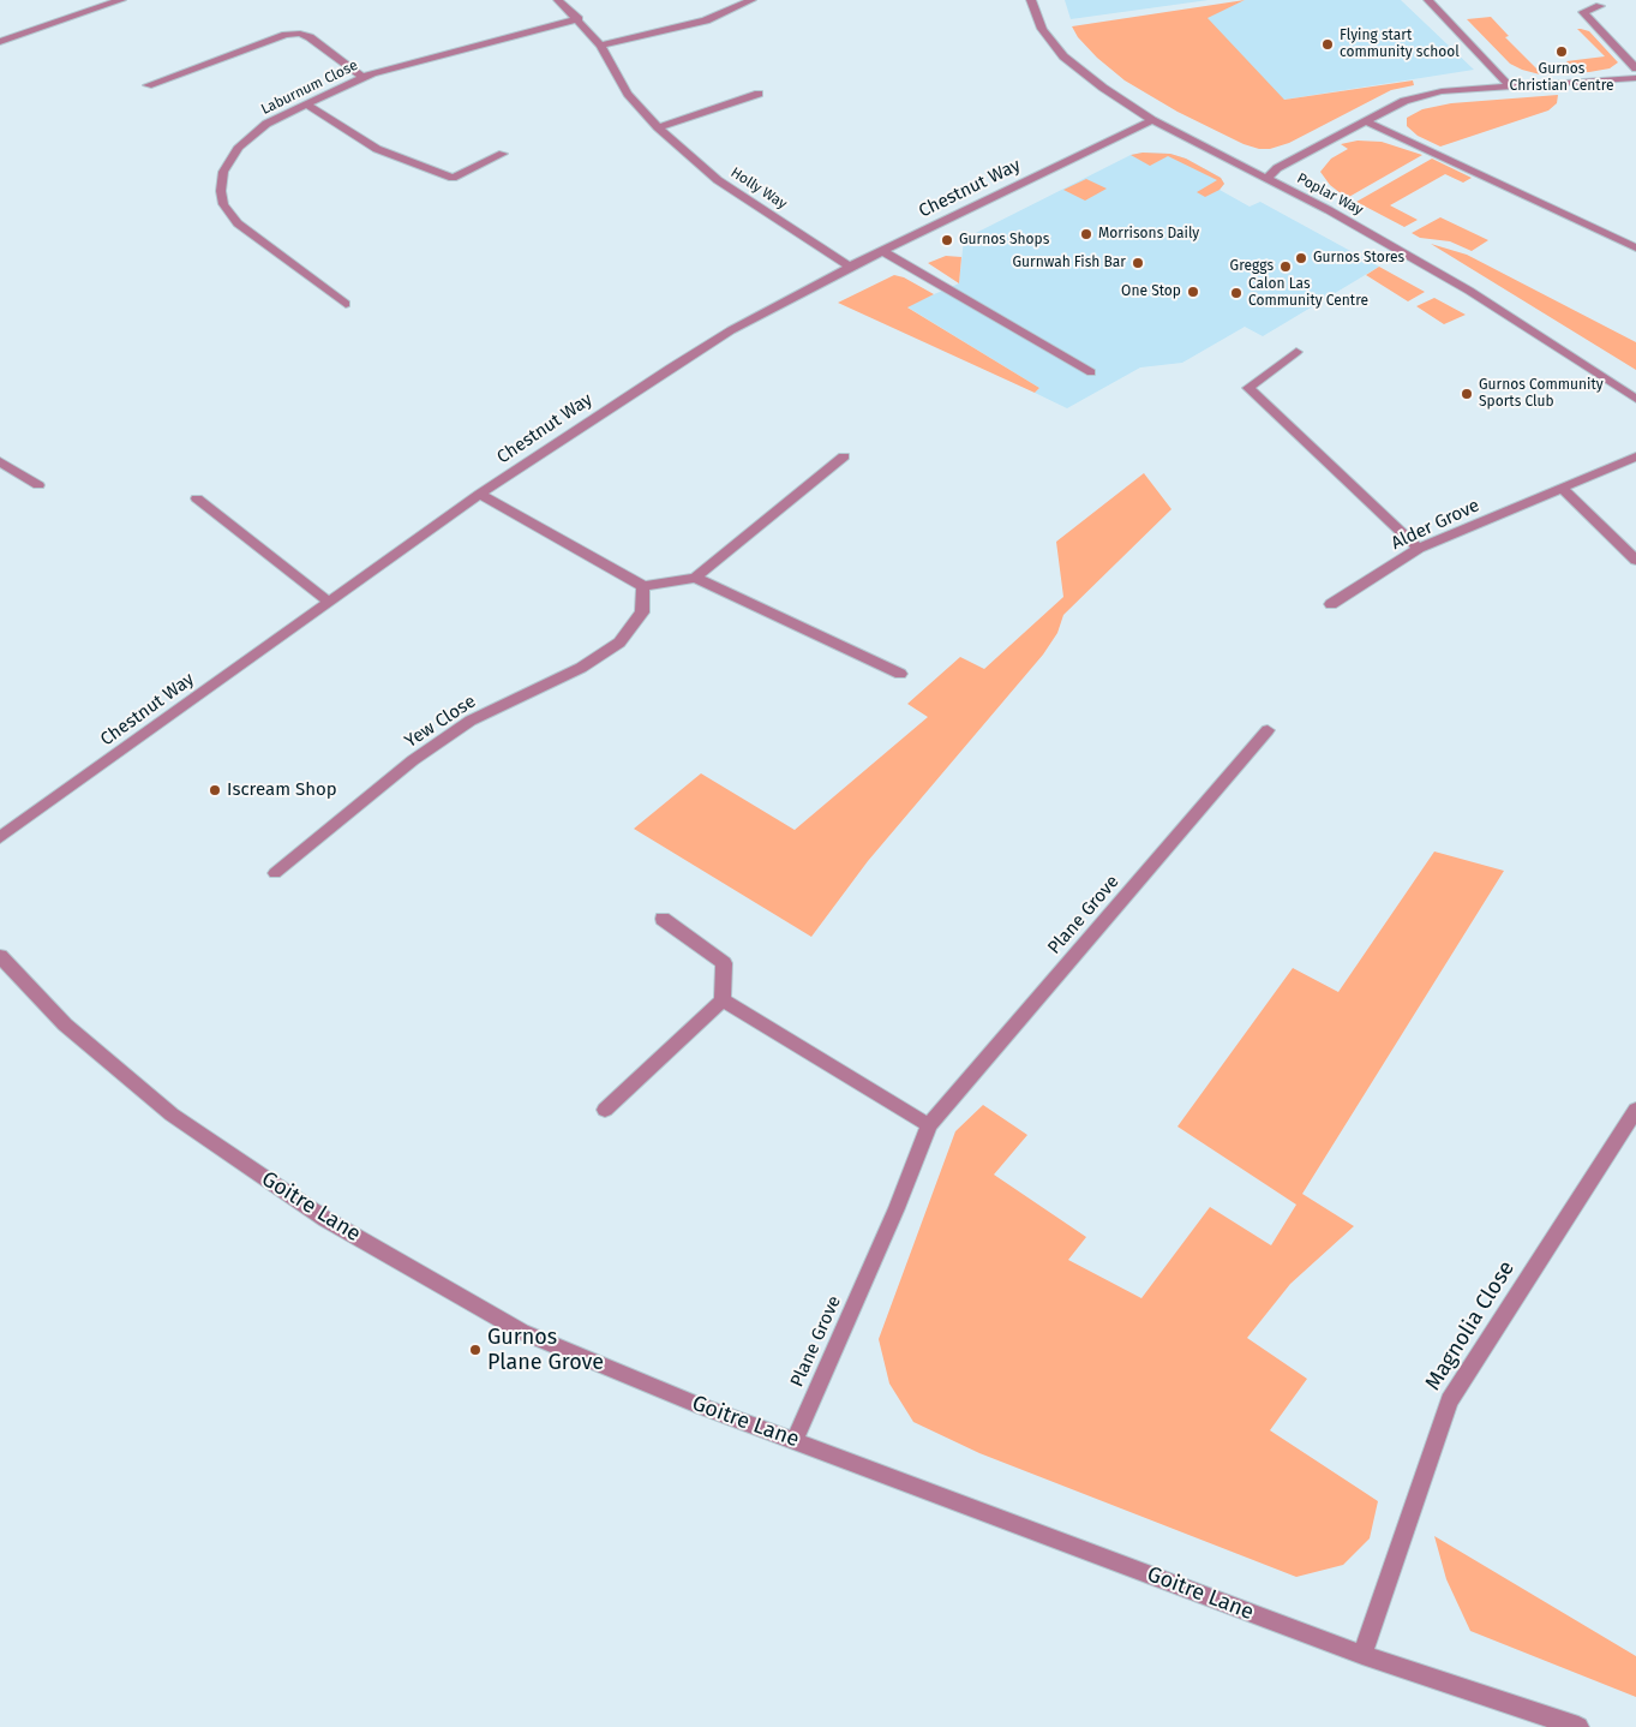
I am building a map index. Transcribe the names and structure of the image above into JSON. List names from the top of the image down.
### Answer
{
  "streets": {
    "street": [
      "Laburnum Close",
      "Holly Way",
      "Chestnut Way",
      "Poplar Way",
      "Alder Grove",
      "Yew Close",
      "Plane Grove",
      "Goitre Lane",
      "Magnolia Close"
    ]
  },
  "crossings": [
    ["Laburnum Close", "Holly Way"],
    ["Holly Way", "Chestnut Way"],
    ["Chestnut Way", "Poplar Way"],
    ["Plane Grove", "Goitre Lane"],
    ["Goitre Lane", "Magnolia Close"]
  ],
  "places": [
    "Flying start community school",
    "Gurnos Christian Centre",
    "Morrisons Daily",
    "Gurnos Shops",
    "Gurnos Stores",
    "Gurnwah Fish Bar",
    "Greggs",
    "One Stop",
    "Calon Las Community Centre",
    "Gurnos Community Sports Club",
    "Iscream Shop",
    "Gurnos Plane Grove"
  ]
}
